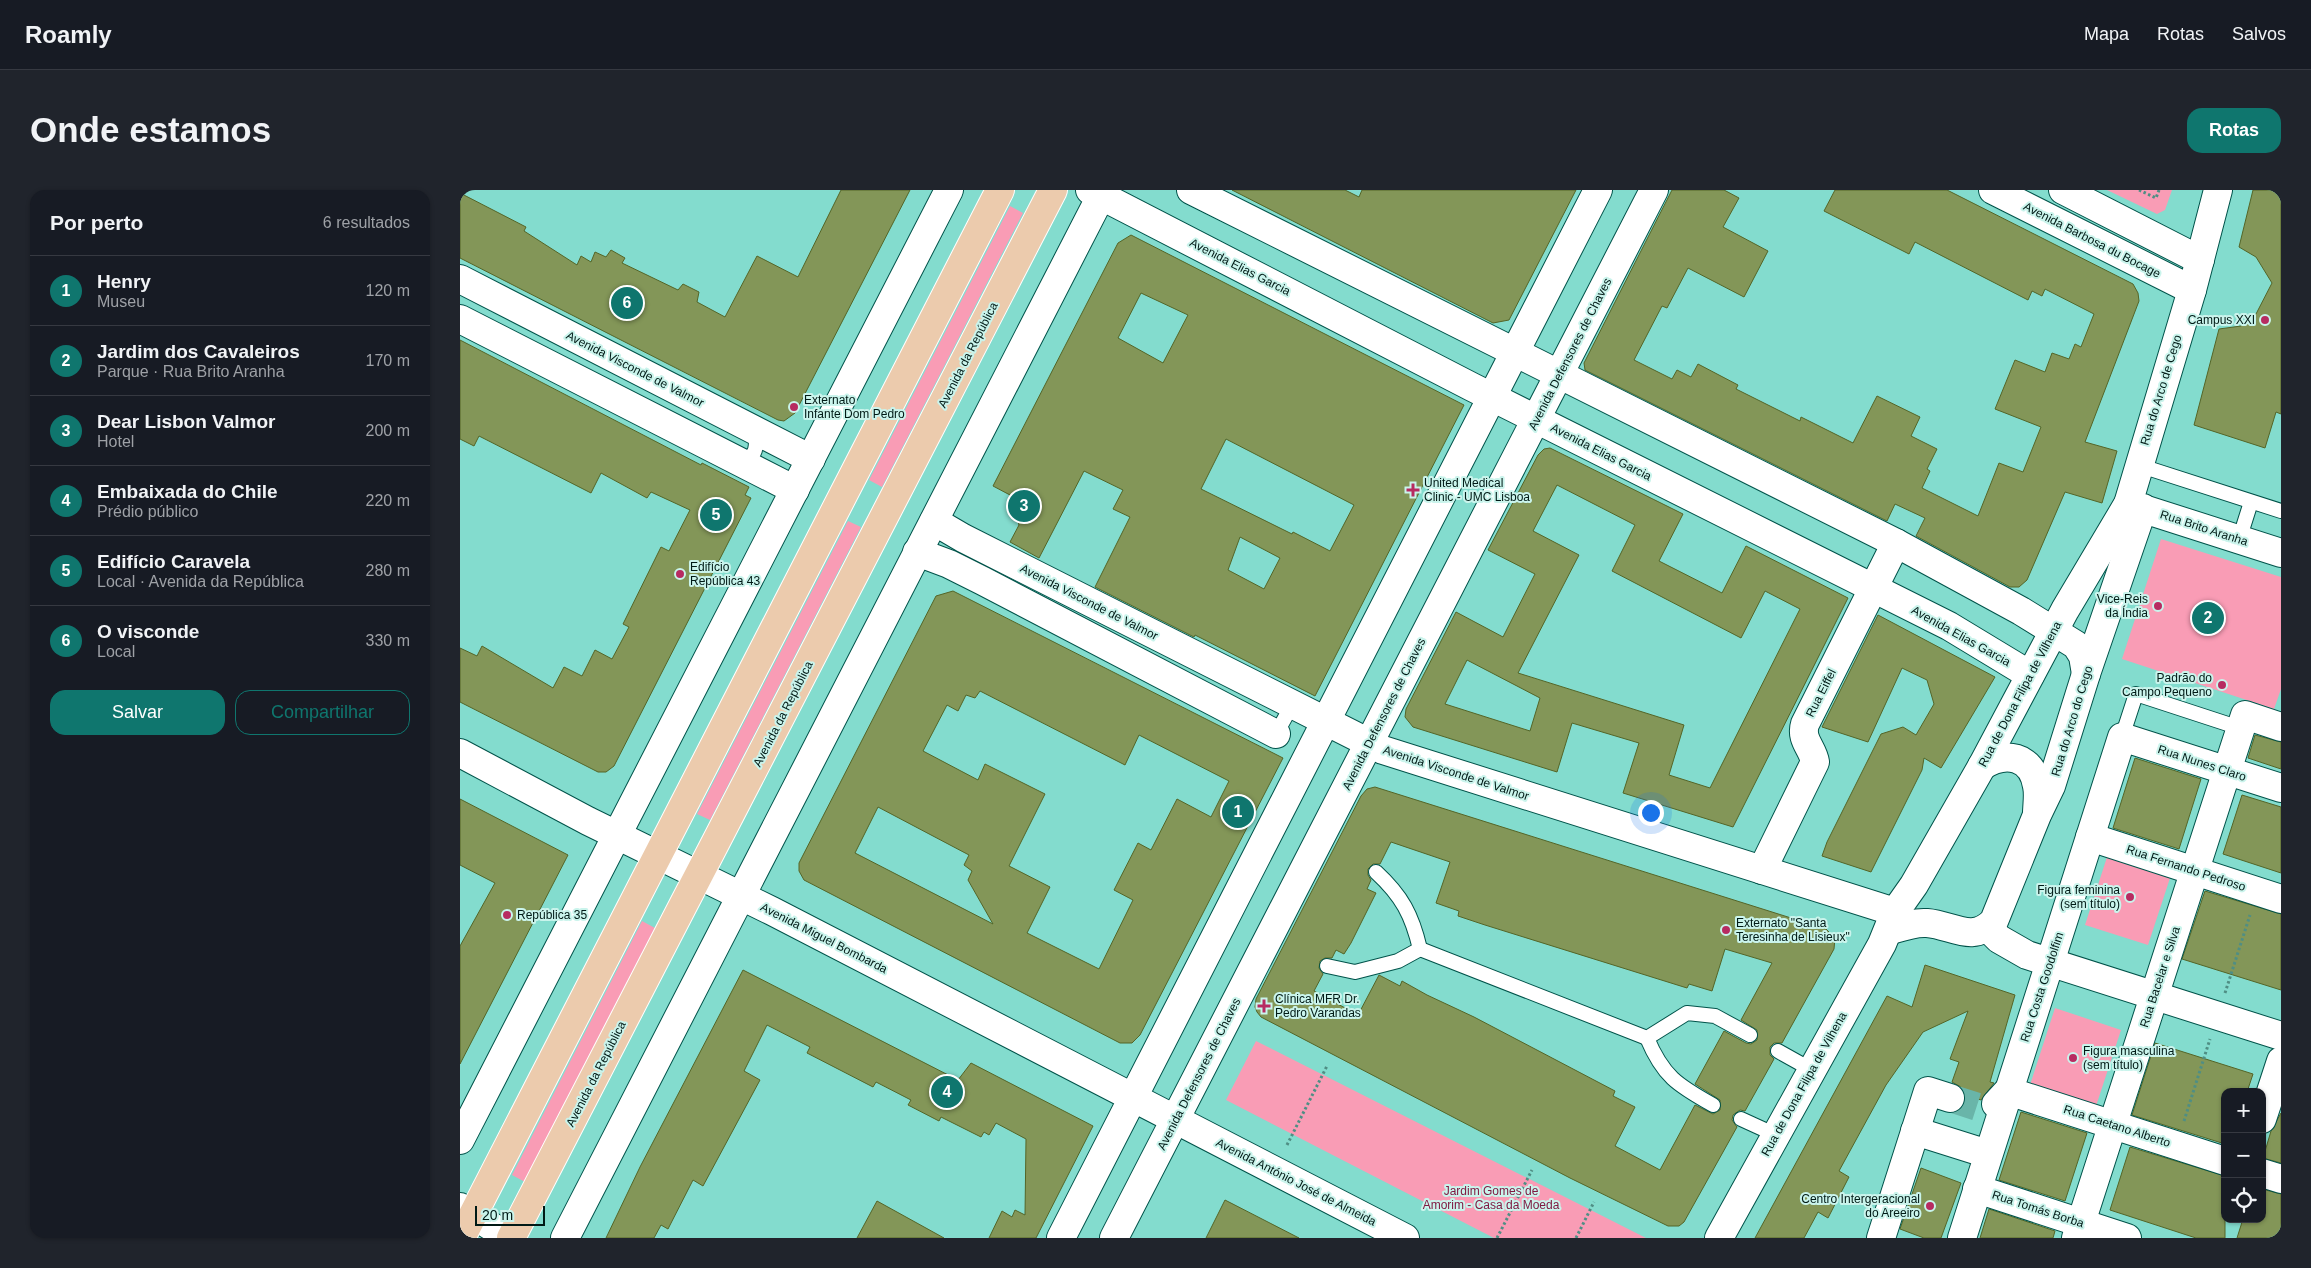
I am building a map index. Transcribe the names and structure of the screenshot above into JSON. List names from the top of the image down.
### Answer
{
  "streets": {
    "main road": ["Avenida da República"],
    "street": [
      "Avenida Barbosa du Bocage",
      "Avenida Elias Garcia",
      "Avenida Defensores de Chaves",
      "Avenida Visconde de Valmor",
      "Rua do Arco de Cego",
      "Rua Brito Aranha",
      "Rua Eiffel",
      "Rua de Dona Filipa de Vilhena",
      "Rua do Arco do Cego",
      "Rua Nunes Claro",
      "Rua Fernando Pedroso",
      "Avenida Miguel Bombarda",
      "Rua Bacelar e Silva",
      "Rua Costa Goodolfim",
      "Rua Caetano Alberto",
      "Avenida António José de Almeida",
      "Rua Tomás Borba"
    ]
  },
  "crossings": [
    ["Avenida Barbosa du Bocage", "Rua do Arco de Cego"],
    ["Avenida Elias Garcia", "Avenida Defensores de Chaves"],
    ["Avenida Elias Garcia", "Rua Eiffel"],
    ["Avenida Elias Garcia", "Rua de Dona Filipa de Vilhena"],
    ["Avenida Defensores de Chaves", "Avenida Visconde de Valmor"],
    ["Avenida Defensores de Chaves", "Avenida Miguel Bombarda"],
    ["Avenida Defensores de Chaves", "Avenida António José de Almeida"],
    ["Avenida da República", "Avenida Miguel Bombarda"],
    ["Avenida Visconde de Valmor", "Rua Eiffel"],
    ["Avenida Visconde de Valmor", "Rua de Dona Filipa de Vilhena"],
    ["Rua do Arco de Cego", "Rua Brito Aranha"],
    ["Rua do Arco de Cego", "Rua de Dona Filipa de Vilhena"],
    ["Rua do Arco de Cego", "Rua do Arco do Cego"],
    ["Rua Brito Aranha", "Rua de Dona Filipa de Vilhena"],
    ["Rua Brito Aranha", "Rua do Arco do Cego"],
    ["Rua de Dona Filipa de Vilhena", "Rua do Arco do Cego"],
    ["Rua Nunes Claro", "Rua Bacelar e Silva"],
    ["Rua Nunes Claro", "Rua Costa Goodolfim"],
    ["Rua Fernando Pedroso", "Rua Bacelar e Silva"],
    ["Rua Fernando Pedroso", "Rua Costa Goodolfim"],
    ["Avenida Miguel Bombarda", "Avenida António José de Almeida"],
    ["Rua Bacelar e Silva", "Rua Caetano Alberto"],
    ["Rua Bacelar e Silva", "Rua Tomás Borba"],
    ["Rua Costa Goodolfim", "Rua Caetano Alberto"],
    ["Rua Costa Goodolfim", "Rua Tomás Borba"]
  ],
  "parks": ["Jardim Gomes de Amorim - Casa da Moeda"],
  "places": {
    "other": [
      "Campus XXI",
      "Externato Infante Dom Pedro",
      "Edifício República 43",
      "Vice-Reis da Índia",
      "Padrão do Campo Pequeno",
      "Figura feminina (sem título)",
      "República 35",
      "Externato \"Santa Teresinha de Lisieux\"",
      "Figura masculina (sem título)",
      "Centro Intergeracional do Areeiro"
    ],
    "health": ["United Medical Clinic - UMC Lisboa", "Clínica MFR Dr. Pedro Varandas"]
  },
  "scale_bar": "20 m",
  "page": {
    "header": "Roamly",
    "nav": ["Mapa", "Rotas", "Salvos"],
    "buttons": [
      "Rotas",
      ["Salvar", "Compartilhar"]
    ],
    "title": "Onde estamos",
    "heading": ["Por perto", "6 resultados"],
    "list": [
      {
        "mark": "1",
        "name": "Henry",
        "note": "Museu",
        "value": "120 m"
      },
      {
        "mark": "2",
        "name": "Jardim dos Cavaleiros",
        "note": "Parque · Rua Brito Aranha",
        "value": "170 m"
      },
      {
        "mark": "3",
        "name": "Dear Lisbon Valmor",
        "note": "Hotel",
        "value": "200 m"
      },
      {
        "mark": "4",
        "name": "Embaixada do Chile",
        "note": "Prédio público",
        "value": "220 m"
      },
      {
        "mark": "5",
        "name": "Edifício Caravela",
        "note": "Local · Avenida da República",
        "value": "280 m"
      },
      {
        "mark": "6",
        "name": "O visconde",
        "note": "Local",
        "value": "330 m"
      }
    ],
    "pins": [
      "6",
      "3",
      "5",
      "2",
      "1",
      "4"
    ],
    "map_buttons": ["+", "−"],
    "scale": "20 m"
  }
}
